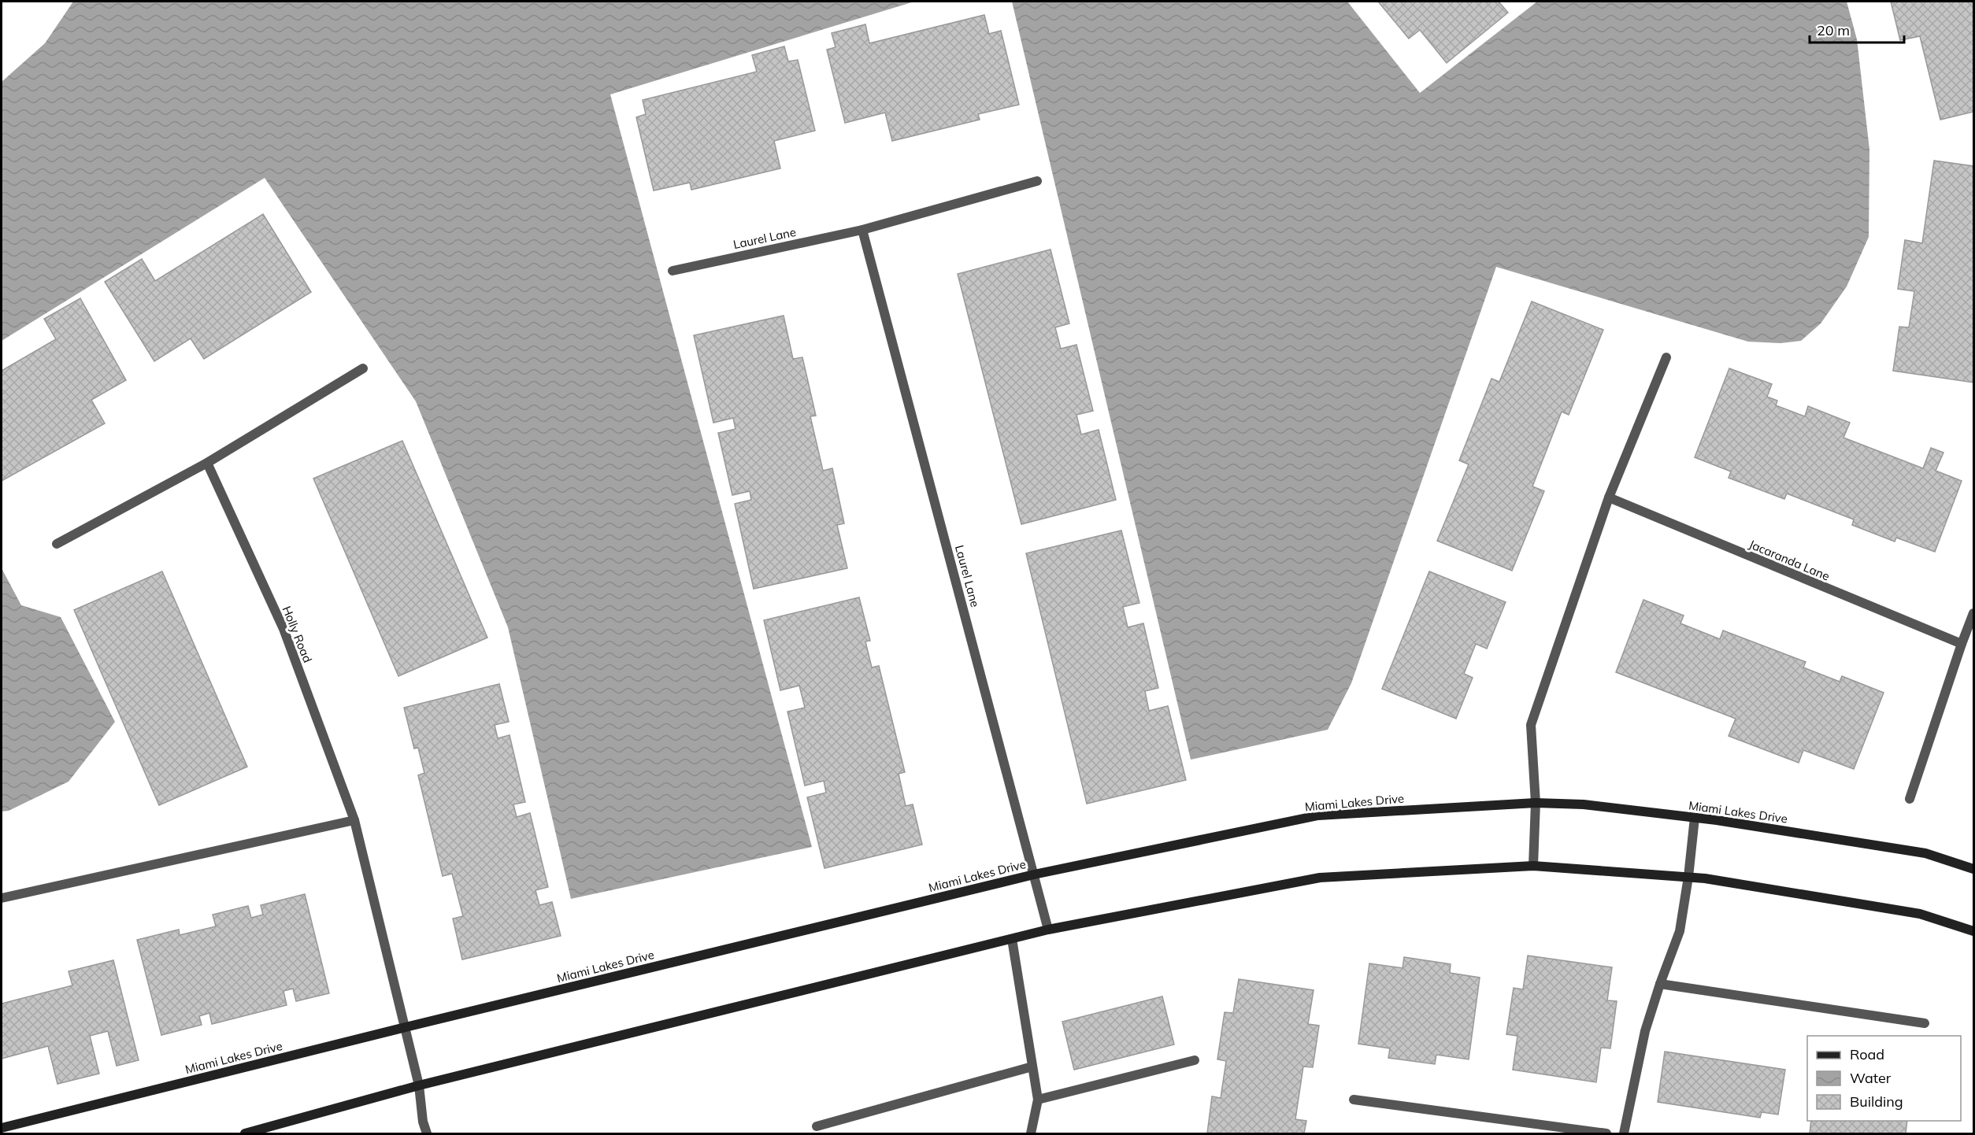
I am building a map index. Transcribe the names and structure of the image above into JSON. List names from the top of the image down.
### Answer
{
  "streets": {
    "main road": ["Miami Lakes Drive"],
    "street": ["Laurel Lane", "Jacaranda Lane", "Holly Road"]
  },
  "crossings": [
    ["Laurel Lane", "Miami Lakes Drive"],
    ["Holly Road", "Miami Lakes Drive"]
  ],
  "legend": ["Road", "Water", "Building"],
  "scale_bar": "20 m"
}
